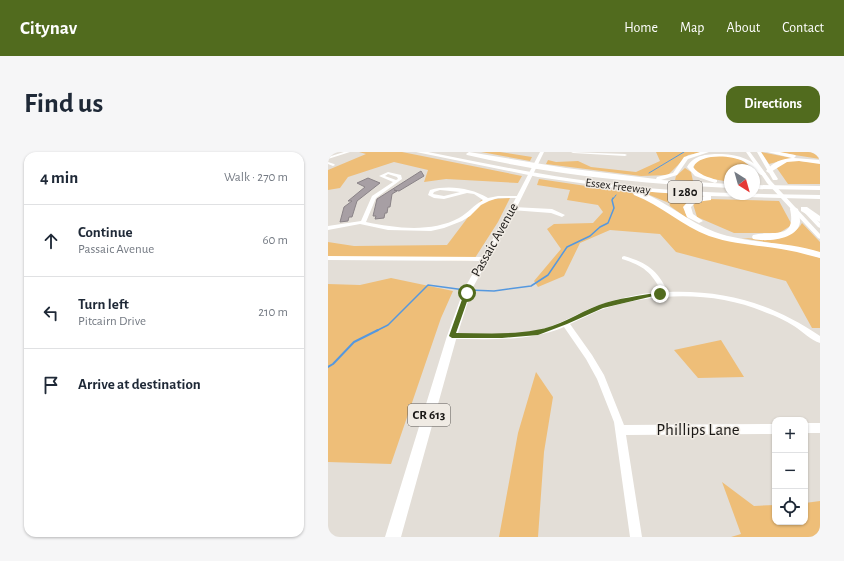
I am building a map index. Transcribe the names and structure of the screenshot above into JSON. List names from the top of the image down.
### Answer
{
  "streets": {
    "highway": ["Essex Freeway", "I 280"],
    "main road": ["Passaic Avenue", "CR 613"],
    "street": ["Phillips Lane"]
  },
  "north": "bottom right",
  "page": {
    "header": "Citynav",
    "nav": [
      "Home",
      "Map",
      "About",
      "Contact"
    ],
    "buttons": "Directions",
    "title": "Find us",
    "heading": ["4 min", "Walk · 270 m"],
    "list": [
      ["Continue", "Passaic Avenue", "60 m"],
      ["Turn left", "Pitcairn Drive", "210 m"],
      "Arrive at destination"
    ],
    "map_buttons": ["+", "−"]
  }
}
